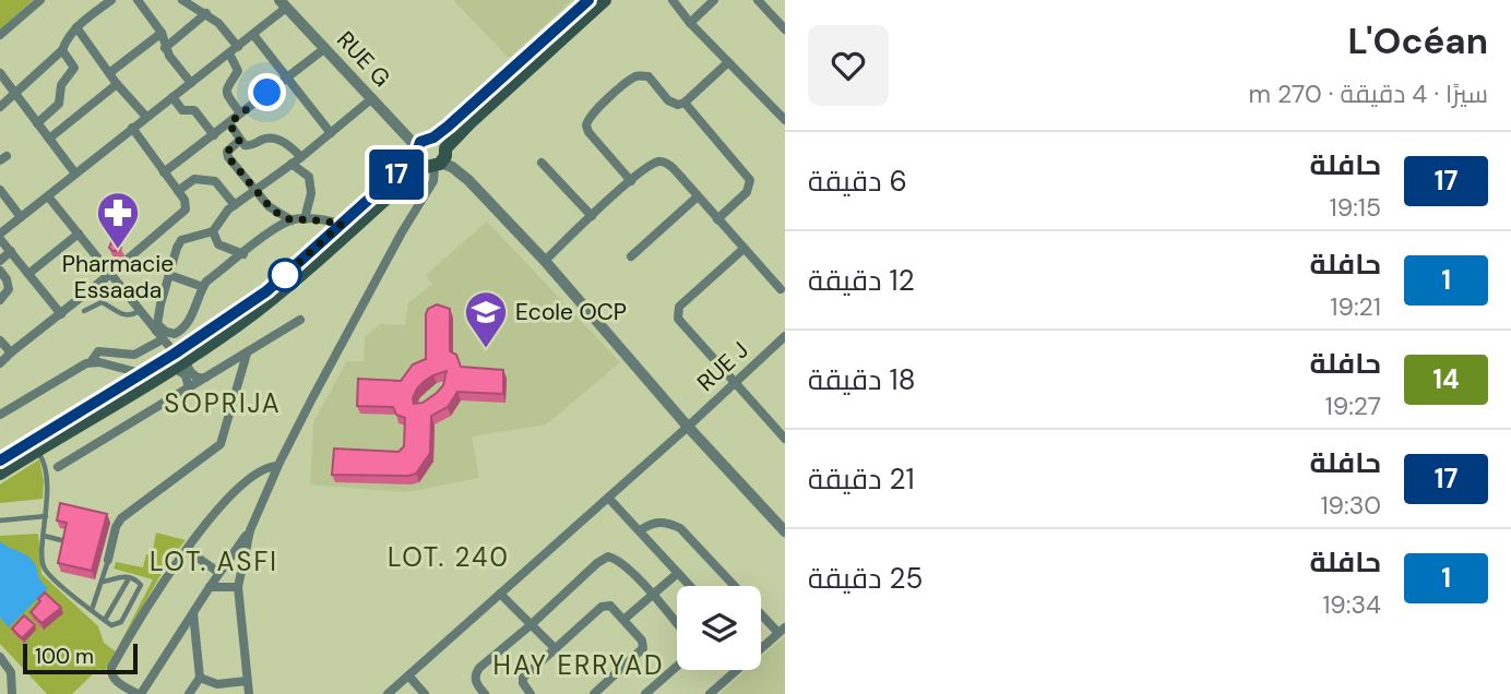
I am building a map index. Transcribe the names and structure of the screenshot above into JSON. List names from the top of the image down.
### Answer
{
  "streets": {
    "street": ["RUE G", "RUE J"]
  },
  "crossings": [
    ["RUE G", "RUE J"]
  ],
  "districts": [
    "SOPRIJA",
    "LOT. 240",
    "LOT. ASFI",
    "HAY ERRYAD"
  ],
  "places": {
    "pharmacy": ["Pharmacie Essaada"],
    "school or university": ["Ecole OCP"]
  },
  "lines": ["bus line 17"],
  "scale_bar": "100 m",
  "page": {
    "heading": ["L'Océan", "سيرًا · 4 دقيقة · 270 m"],
    "on_map": "17",
    "list": [
      {
        "mark": "17",
        "name": "حافلة",
        "note": "19:15",
        "value": "6 دقيقة"
      },
      {
        "mark": "1",
        "name": "حافلة",
        "note": "19:21",
        "value": "12 دقيقة"
      },
      {
        "mark": "14",
        "name": "حافلة",
        "note": "19:27",
        "value": "18 دقيقة"
      },
      {
        "mark": "17",
        "name": "حافلة",
        "note": "19:30",
        "value": "21 دقيقة"
      },
      {
        "mark": "1",
        "name": "حافلة",
        "note": "19:34",
        "value": "25 دقيقة"
      }
    ],
    "scale": "100 m"
  }
}
